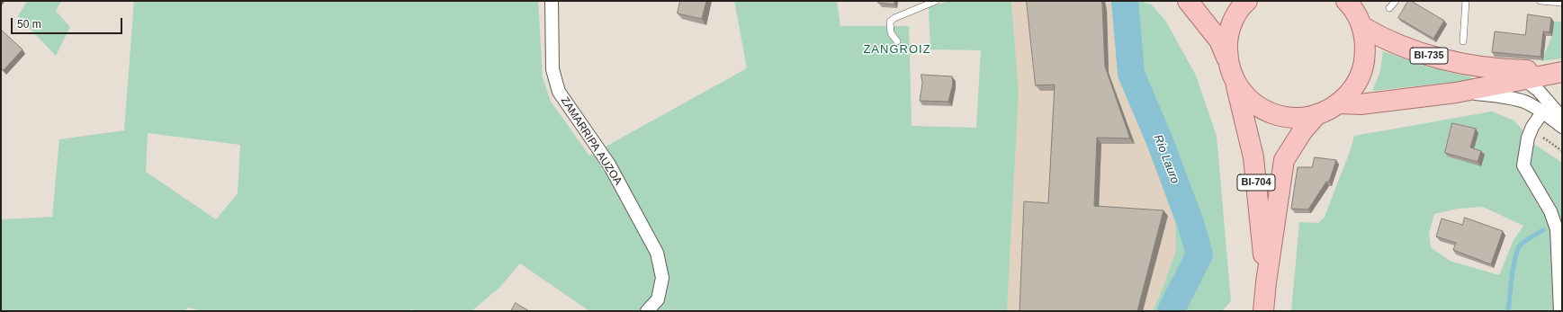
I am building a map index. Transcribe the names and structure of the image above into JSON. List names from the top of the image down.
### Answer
{
  "streets": {
    "main road": ["BI-735", "BI-704"],
    "street": ["ZAMARRIPA AUZOA"]
  },
  "crossings": [
    ["BI-735", "BI-704"]
  ],
  "districts": ["ZANGROIZ"],
  "water": ["Río Lauro"],
  "scale_bar": "50 m"
}
